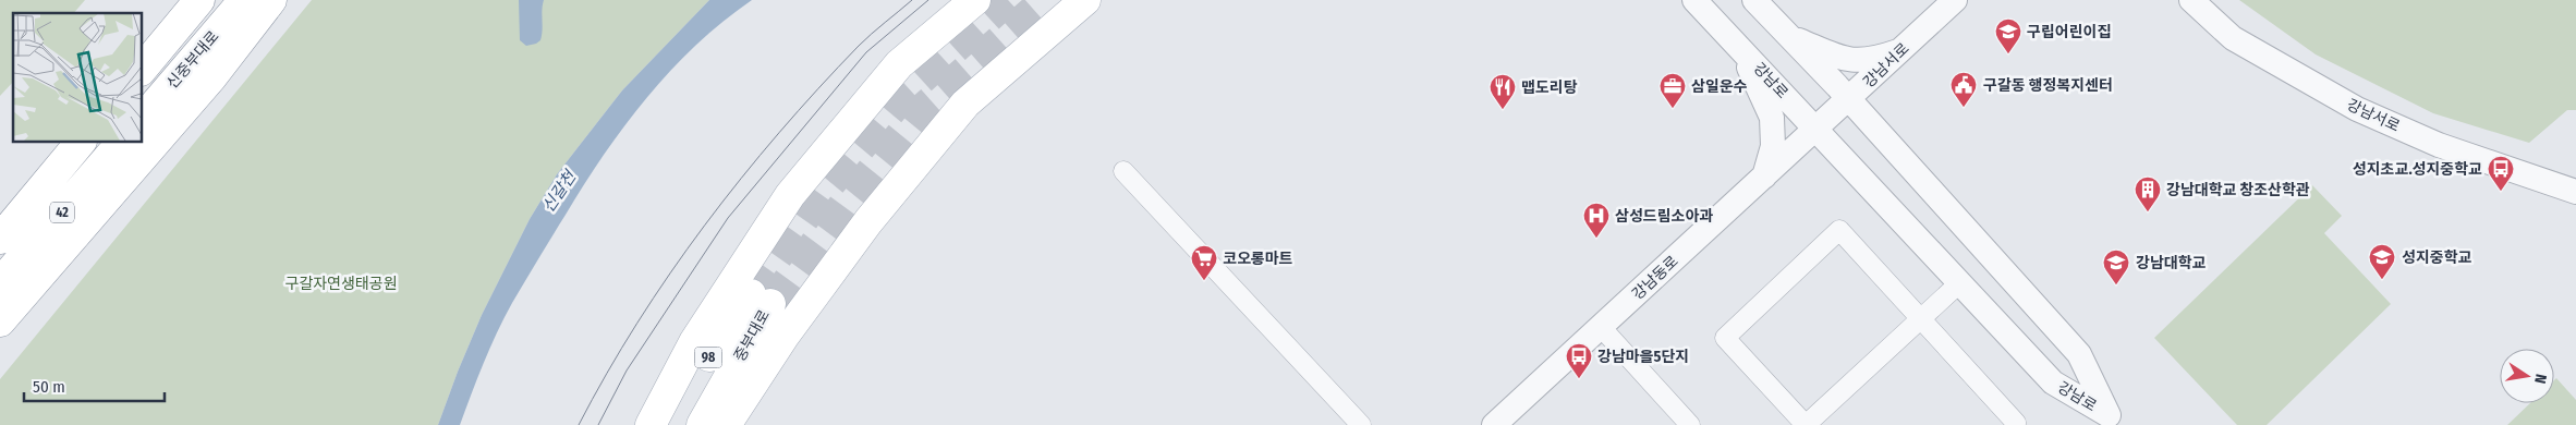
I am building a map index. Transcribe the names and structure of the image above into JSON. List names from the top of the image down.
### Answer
{
  "streets": {
    "main road": [
      "신중부대로",
      "42",
      "중부대로",
      "98"
    ],
    "street": ["강남서로", "강남로", "강남동로"]
  },
  "crossings": [
    ["강남서로", "강남로"],
    ["강남서로", "강남동로"],
    ["강남로", "강남동로"]
  ],
  "water": ["신갈천"],
  "parks": ["구갈자연생태공원"],
  "places": {
    "school or university": ["구립어린이집", "성지중학교", "강남대학교"],
    "public building": ["구갈동 행정복지센터"],
    "office": ["삼일운수"],
    "restaurant": ["맵도리탕"],
    "bus stop": ["성지초교.성지중학교", "강남마을5단지"],
    "building": ["강남대학교 창조산학관"],
    "hospital": ["삼성드림소아과"],
    "supermarket": ["코오롱마트"]
  },
  "scale_bar": "50 m",
  "north": "right"
}
